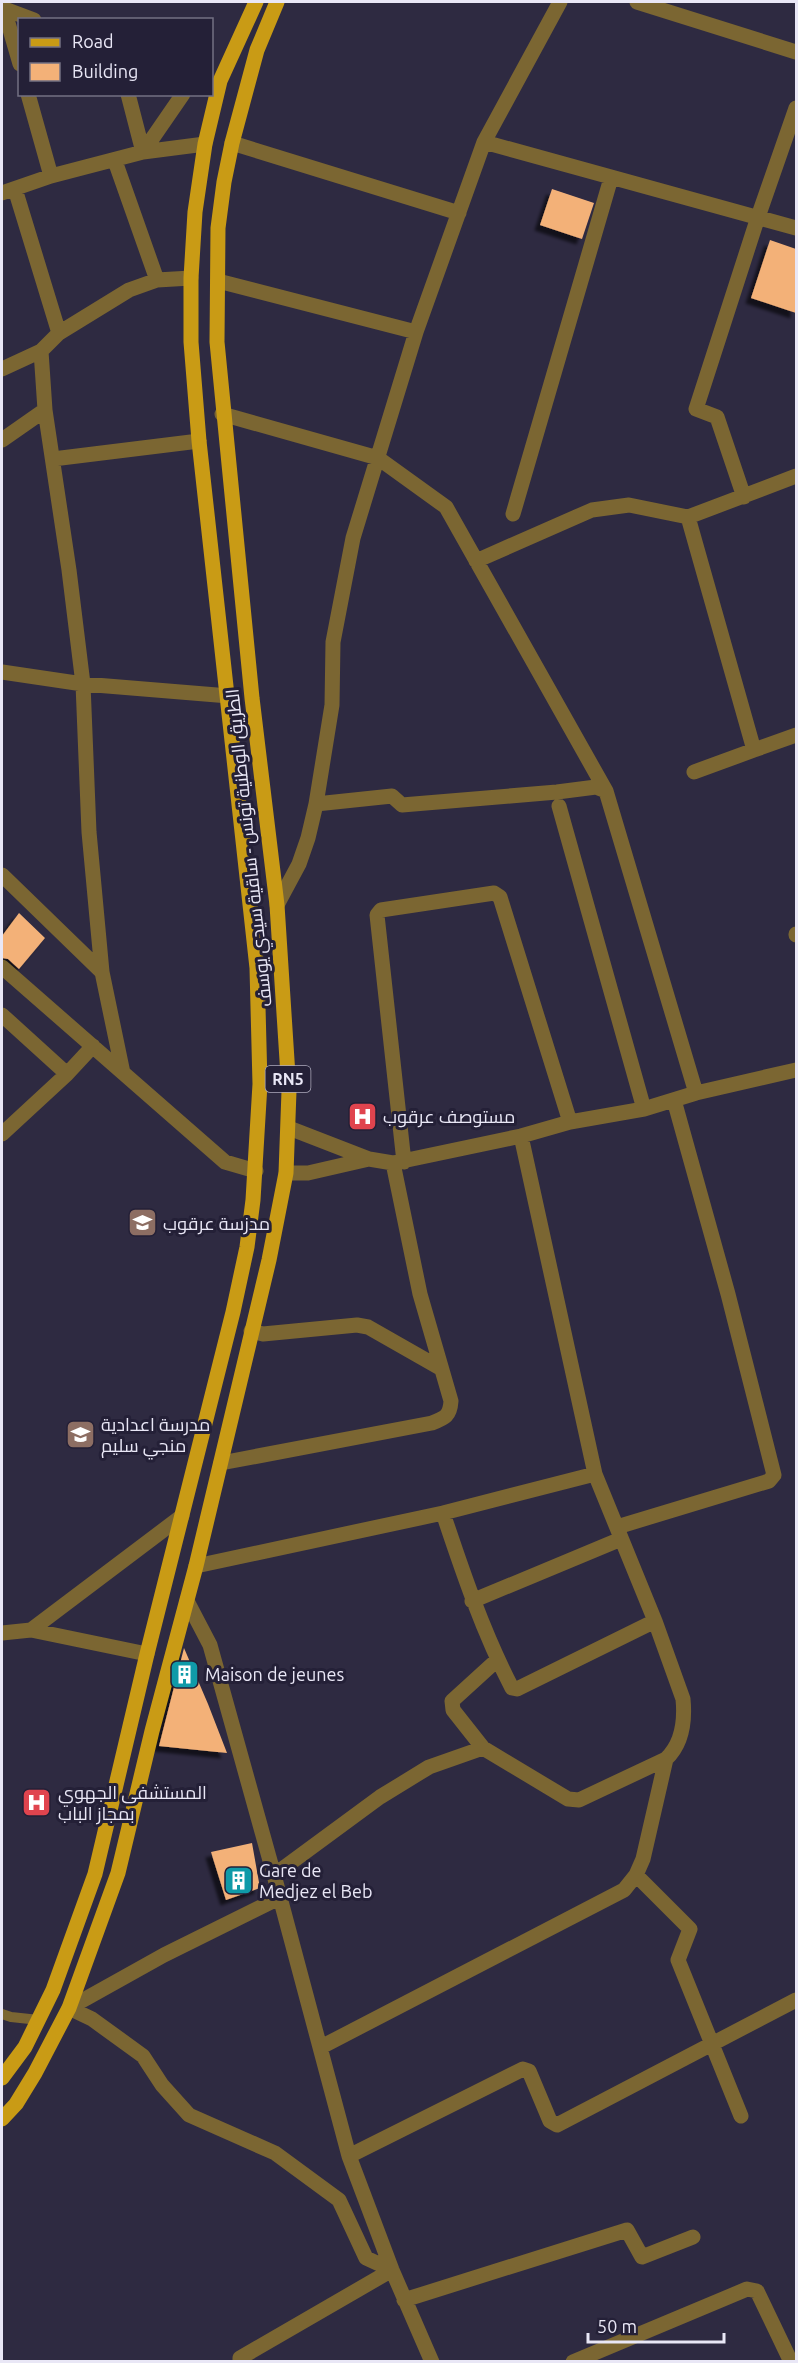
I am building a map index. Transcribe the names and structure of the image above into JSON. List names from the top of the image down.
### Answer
{
  "streets": {
    "main road": ["الطريق الوطنية تونس - ساقية سيدي يوسف", "RN5"]
  },
  "places": {
    "hospital": ["مستوصف عرقوب", "المستشفى الجهوي بمجاز الباب"],
    "school or university": ["مدزسة عرقوب", "مدرسة اعدادية منجي سليم"],
    "building": ["Maison de jeunes", "Gare de Medjez el Beb"]
  },
  "legend": ["Road", "Building"],
  "scale_bar": "50 m"
}
